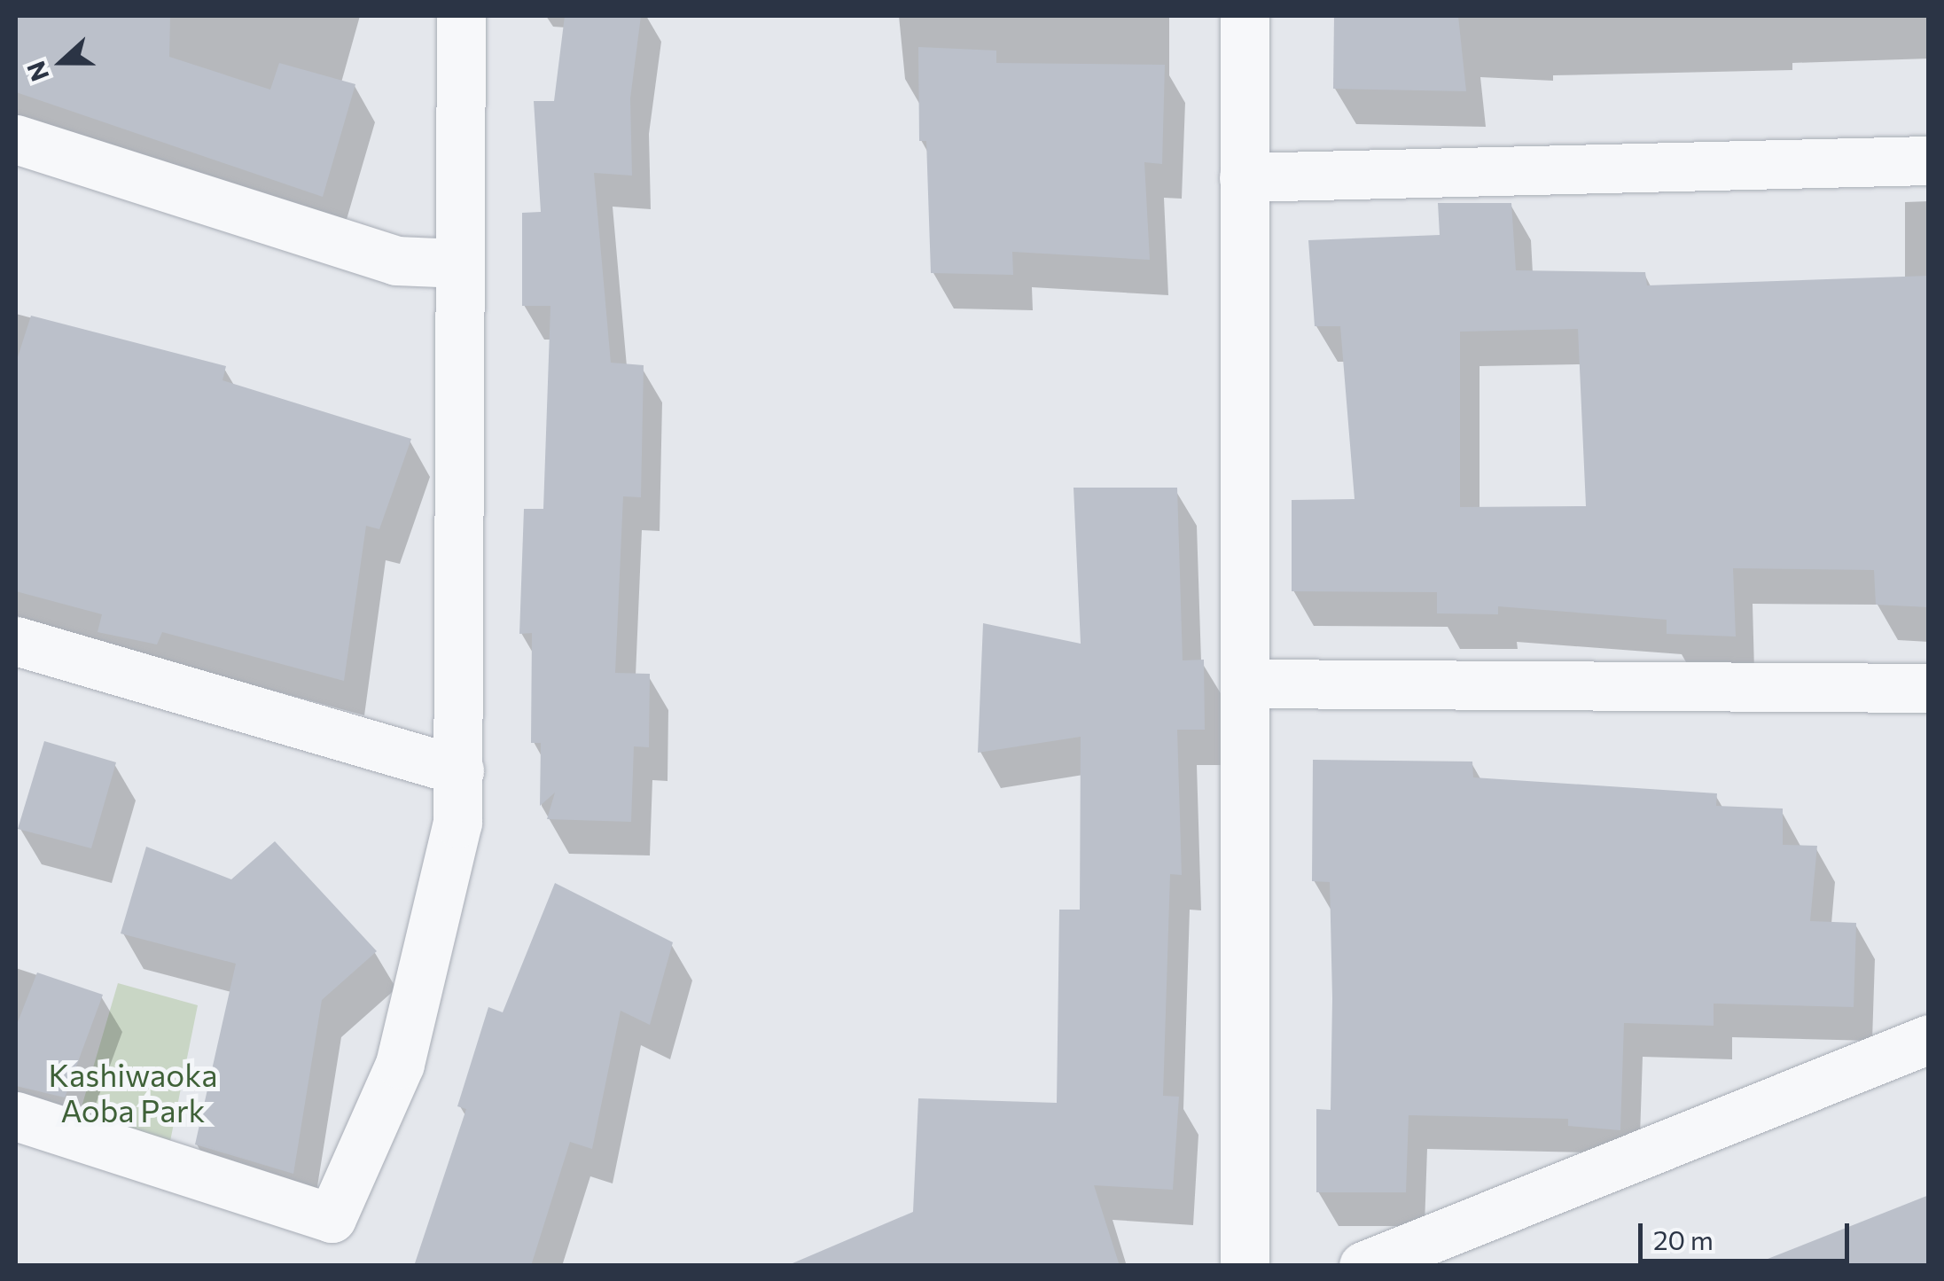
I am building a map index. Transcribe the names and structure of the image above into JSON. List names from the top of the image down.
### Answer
{
  "parks": ["Kashiwaoka Aoba Park"],
  "scale_bar": "20 m",
  "north": "left"
}
